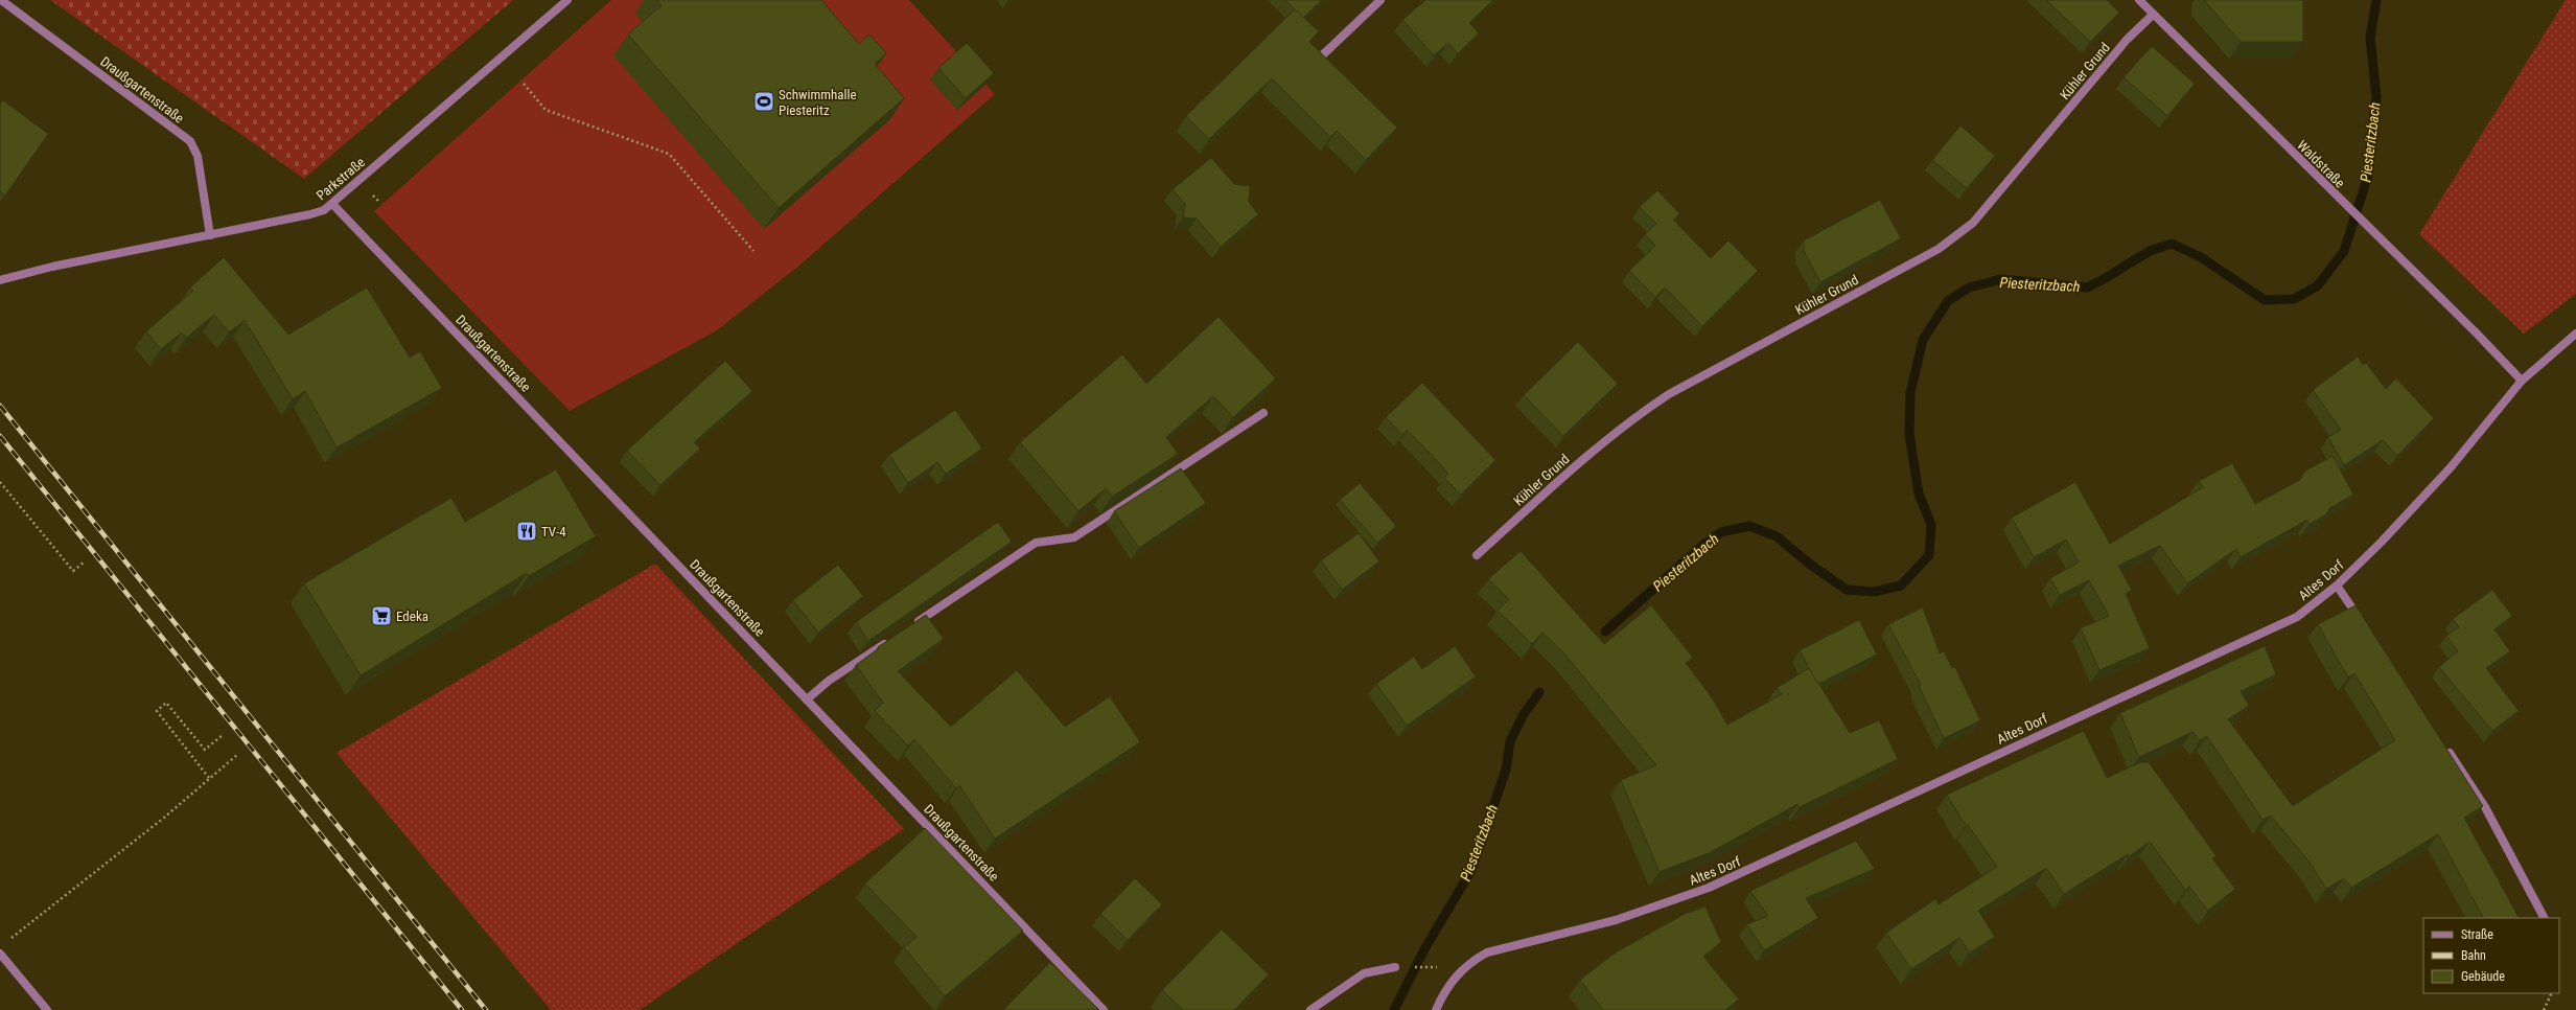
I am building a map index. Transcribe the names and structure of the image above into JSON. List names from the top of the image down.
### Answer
{
  "streets": {
    "street": [
      "Kühler Grund",
      "Draußgartenstraße",
      "Waldstraße",
      "Parkstraße",
      "Altes Dorf"
    ]
  },
  "crossings": [
    ["Kühler Grund", "Waldstraße"],
    ["Draußgartenstraße", "Parkstraße"],
    ["Waldstraße", "Altes Dorf"]
  ],
  "water": ["Piesteritzbach"],
  "places": {
    "sports": ["Schwimmhalle Piesteritz"],
    "restaurant": ["TV-4"],
    "supermarket": ["Edeka"]
  },
  "legend": ["Straße", "Bahn", "Gebäude"]
}
